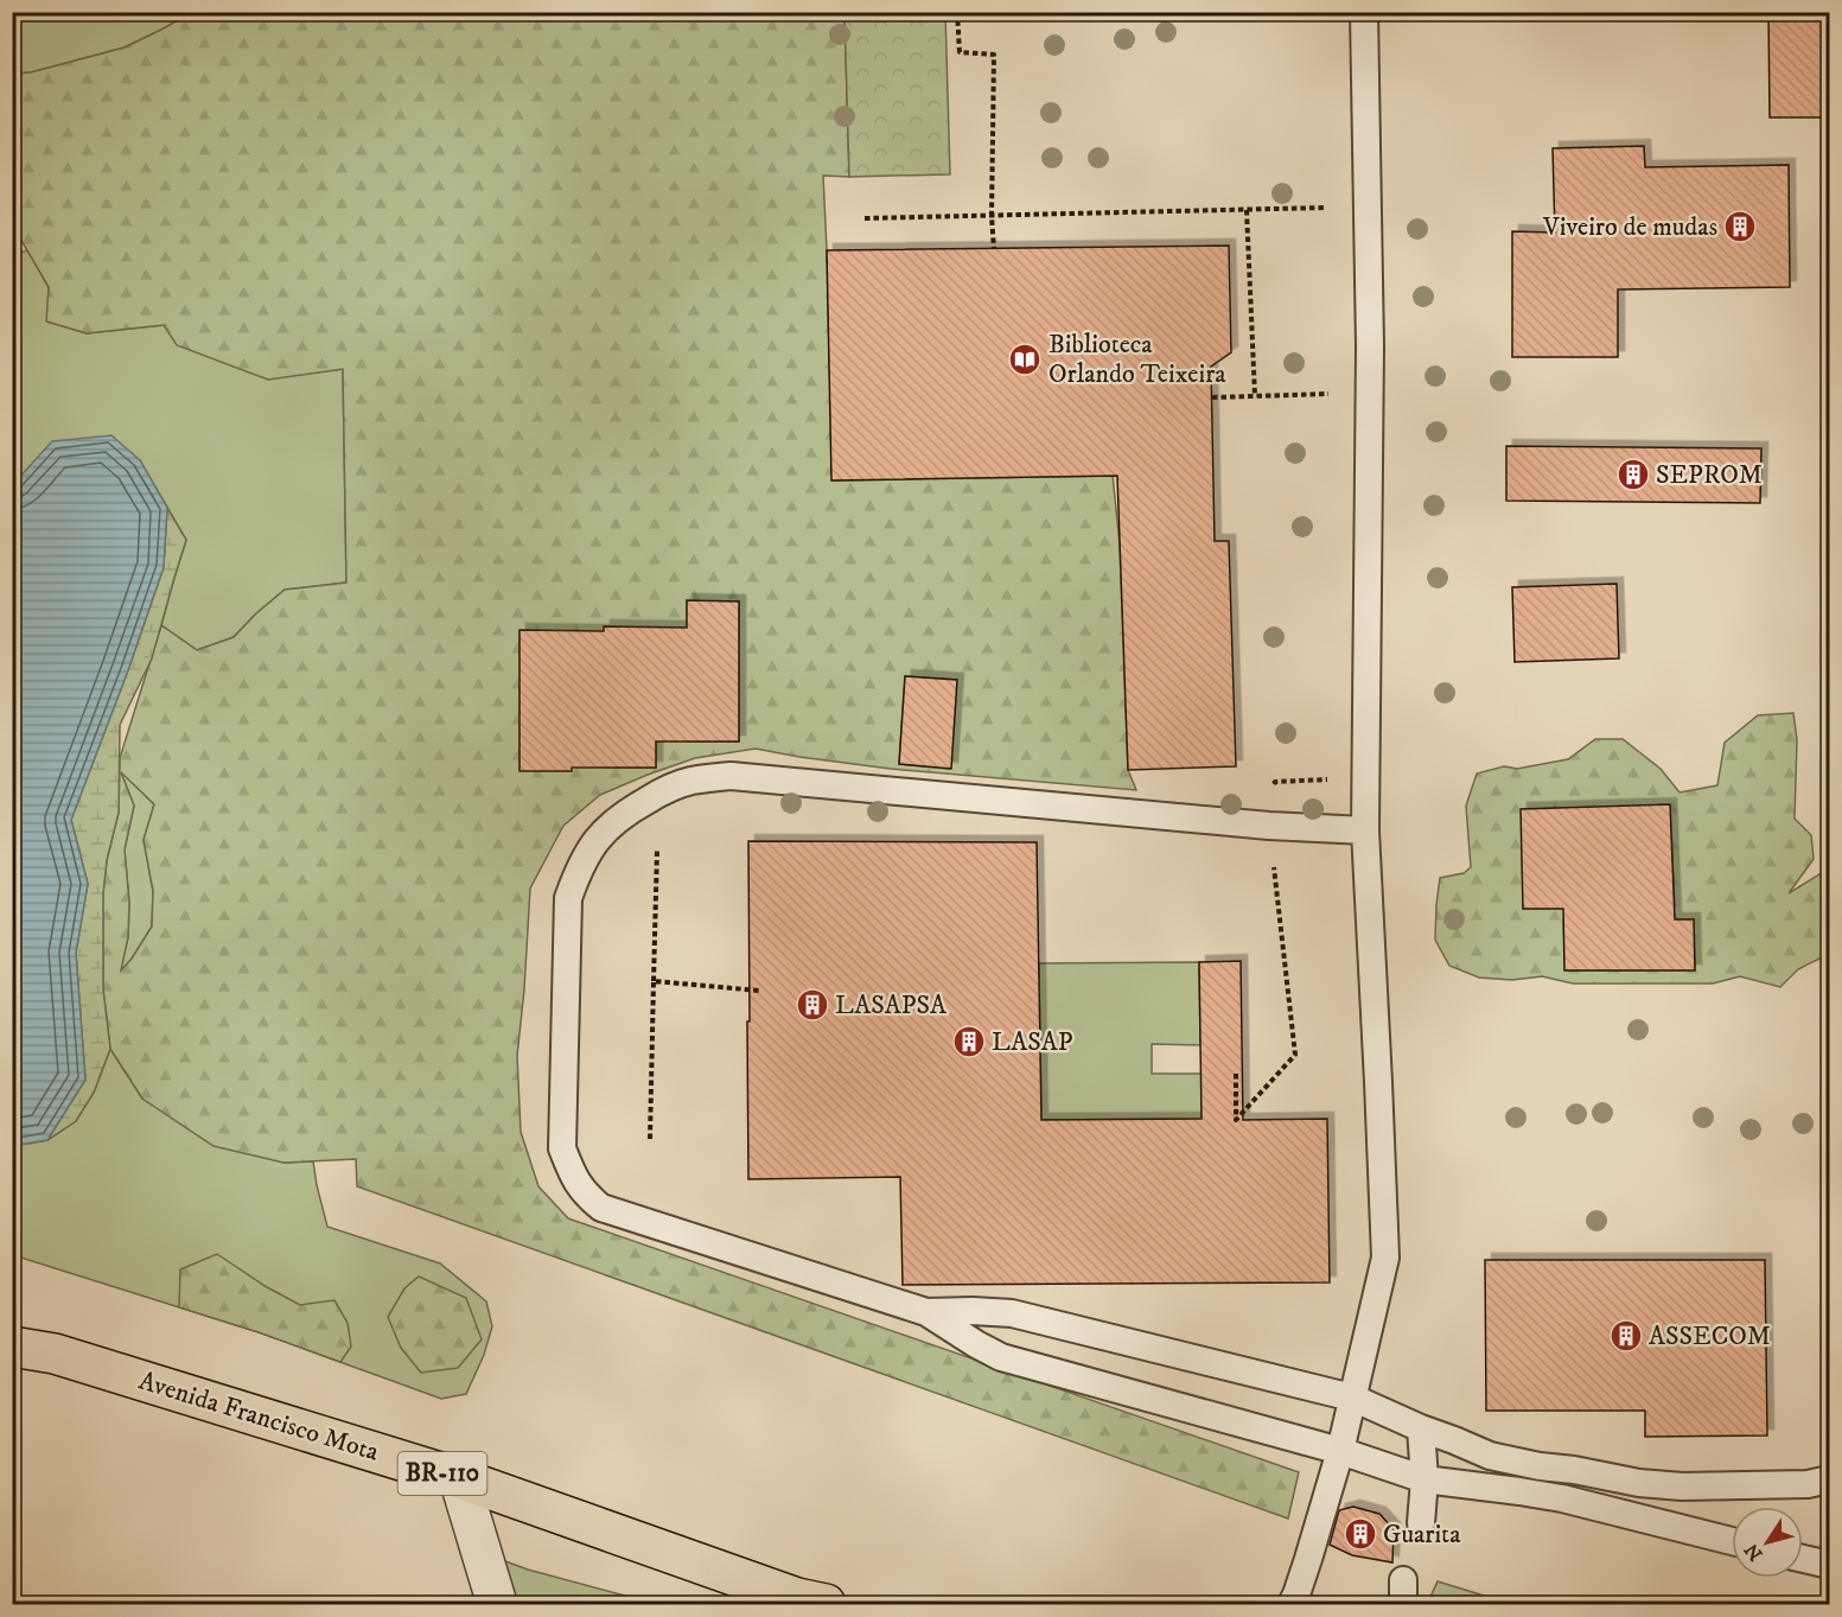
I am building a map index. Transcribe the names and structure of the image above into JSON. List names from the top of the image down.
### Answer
{
  "streets": {
    "main road": ["Avenida Francisco Mota", "BR-110"]
  },
  "crossings": [
    ["Avenida Francisco Mota", "BR-110"]
  ],
  "places": {
    "building": [
      "Viveiro de mudas",
      "SEPROM",
      "LASAPSA",
      "LASAP",
      "ASSECOM",
      "Guarita"
    ],
    "library": ["Biblioteca Orlando Teixeira"]
  },
  "north": "bottom left"
}
